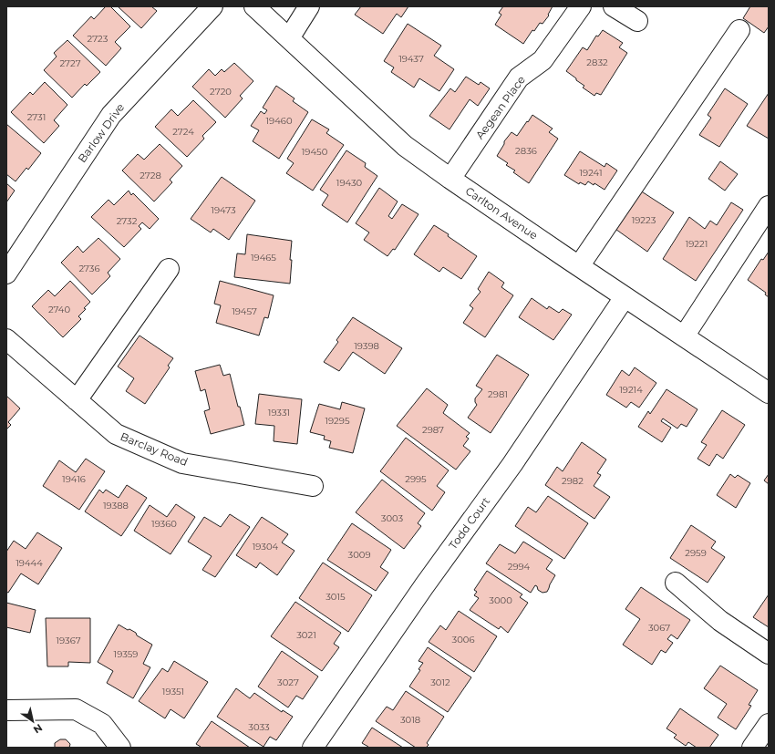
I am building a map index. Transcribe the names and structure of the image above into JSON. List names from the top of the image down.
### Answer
{
  "streets": {
    "street": [
      "Aegean Place",
      "Barlow Drive",
      "Carlton Avenue",
      "Barclay Road",
      "Todd Court"
    ]
  },
  "crossings": [
    ["Aegean Place", "Carlton Avenue"],
    ["Carlton Avenue", "Todd Court"]
  ],
  "house_numbers": [
    "2723",
    "19437",
    "2832",
    "2727",
    "2720",
    "2731",
    "19460",
    "2724",
    "2836",
    "19450",
    "19241",
    "2728",
    "19430",
    "19473",
    "19223",
    "2732",
    "19221",
    "19465",
    "2736",
    "2740",
    "19457",
    "19398",
    "19214",
    "2981",
    "19331",
    "19295",
    "2987",
    "19416",
    "2995",
    "2982",
    "19388",
    "3003",
    "19360",
    "19304",
    "2959",
    "3009",
    "19444",
    "2994",
    "3015",
    "3000",
    "3067",
    "3021",
    "3006",
    "19367",
    "19359",
    "3027",
    "3012",
    "19351",
    "3018",
    "3033"
  ],
  "north": "bottom right"
}
